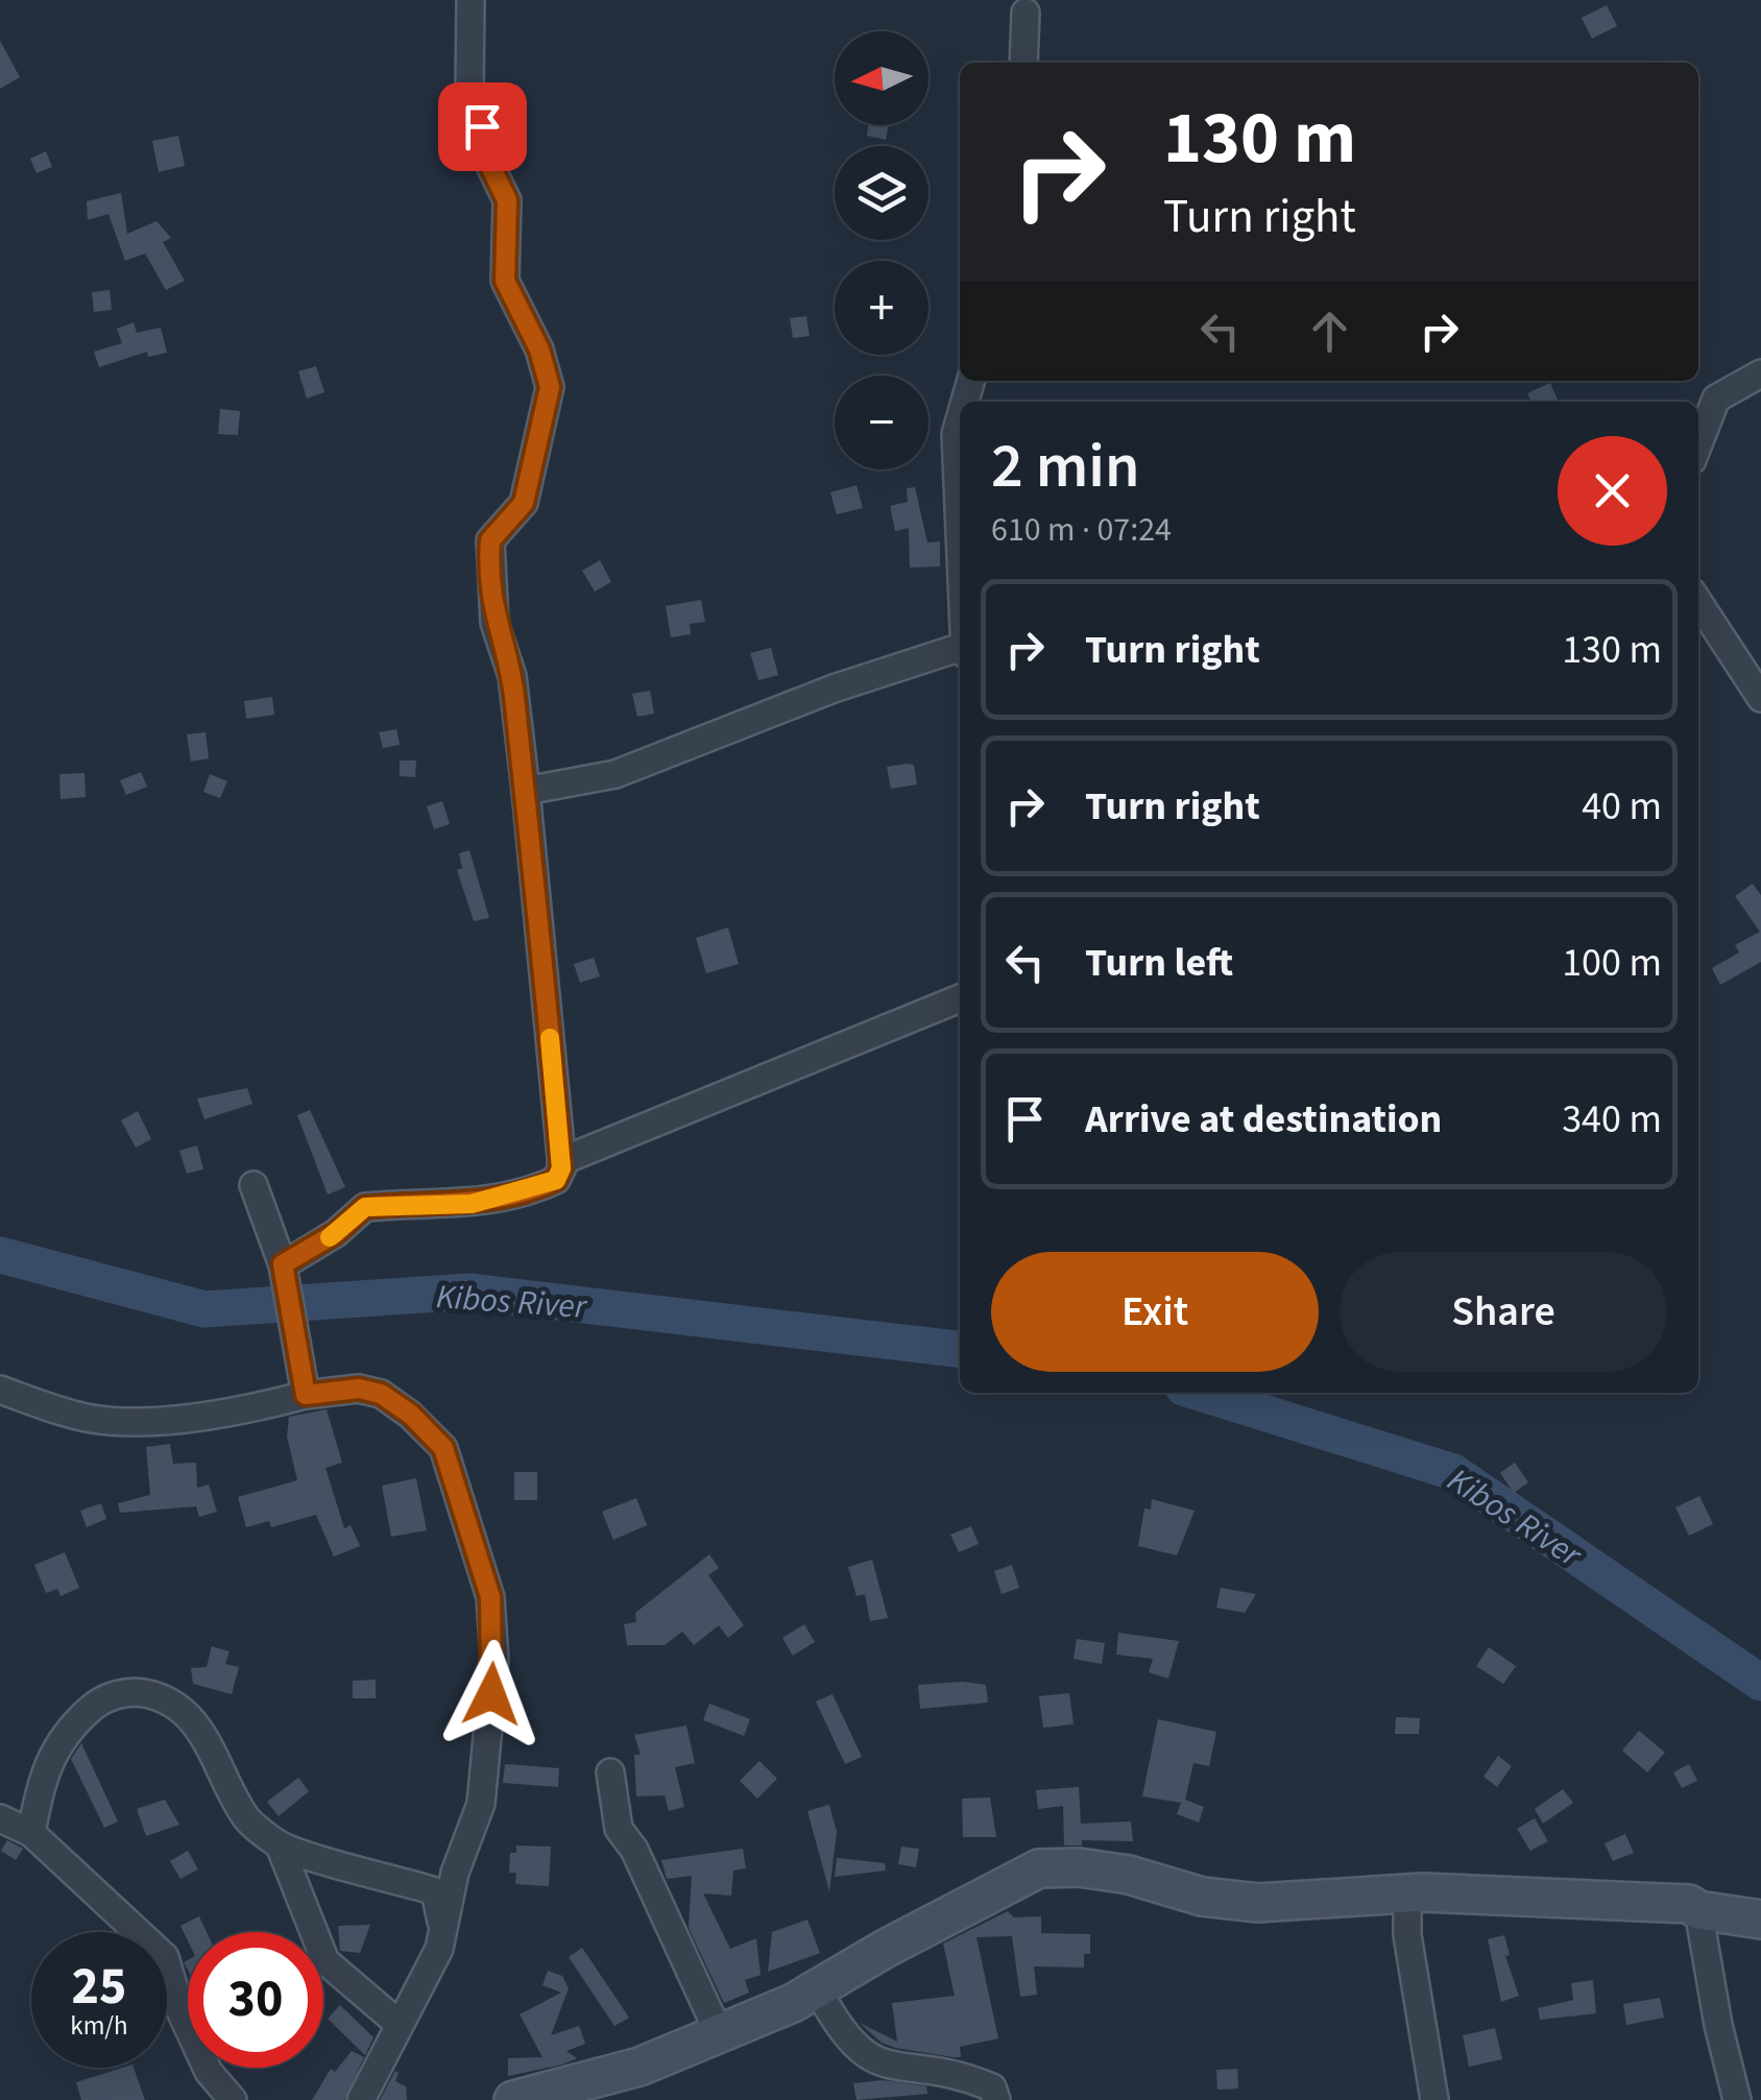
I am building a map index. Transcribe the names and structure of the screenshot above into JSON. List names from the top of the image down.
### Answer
{
  "water": ["Kibos River"],
  "north": "left",
  "page": {
    "map_buttons": ["+", "−"],
    "turn": ["130 m", "Turn right"],
    "heading": ["2 min", "610 m · 07:24"],
    "list": [
      {
        "name": "Turn right",
        "value": "130 m"
      },
      {
        "name": "Turn right",
        "value": "40 m"
      },
      {
        "name": "Turn left",
        "value": "100 m"
      },
      {
        "name": "Arrive at destination",
        "value": "340 m"
      }
    ],
    "buttons": ["Exit", "Share"],
    "speed": "25 km/h",
    "limit": "30"
  }
}
